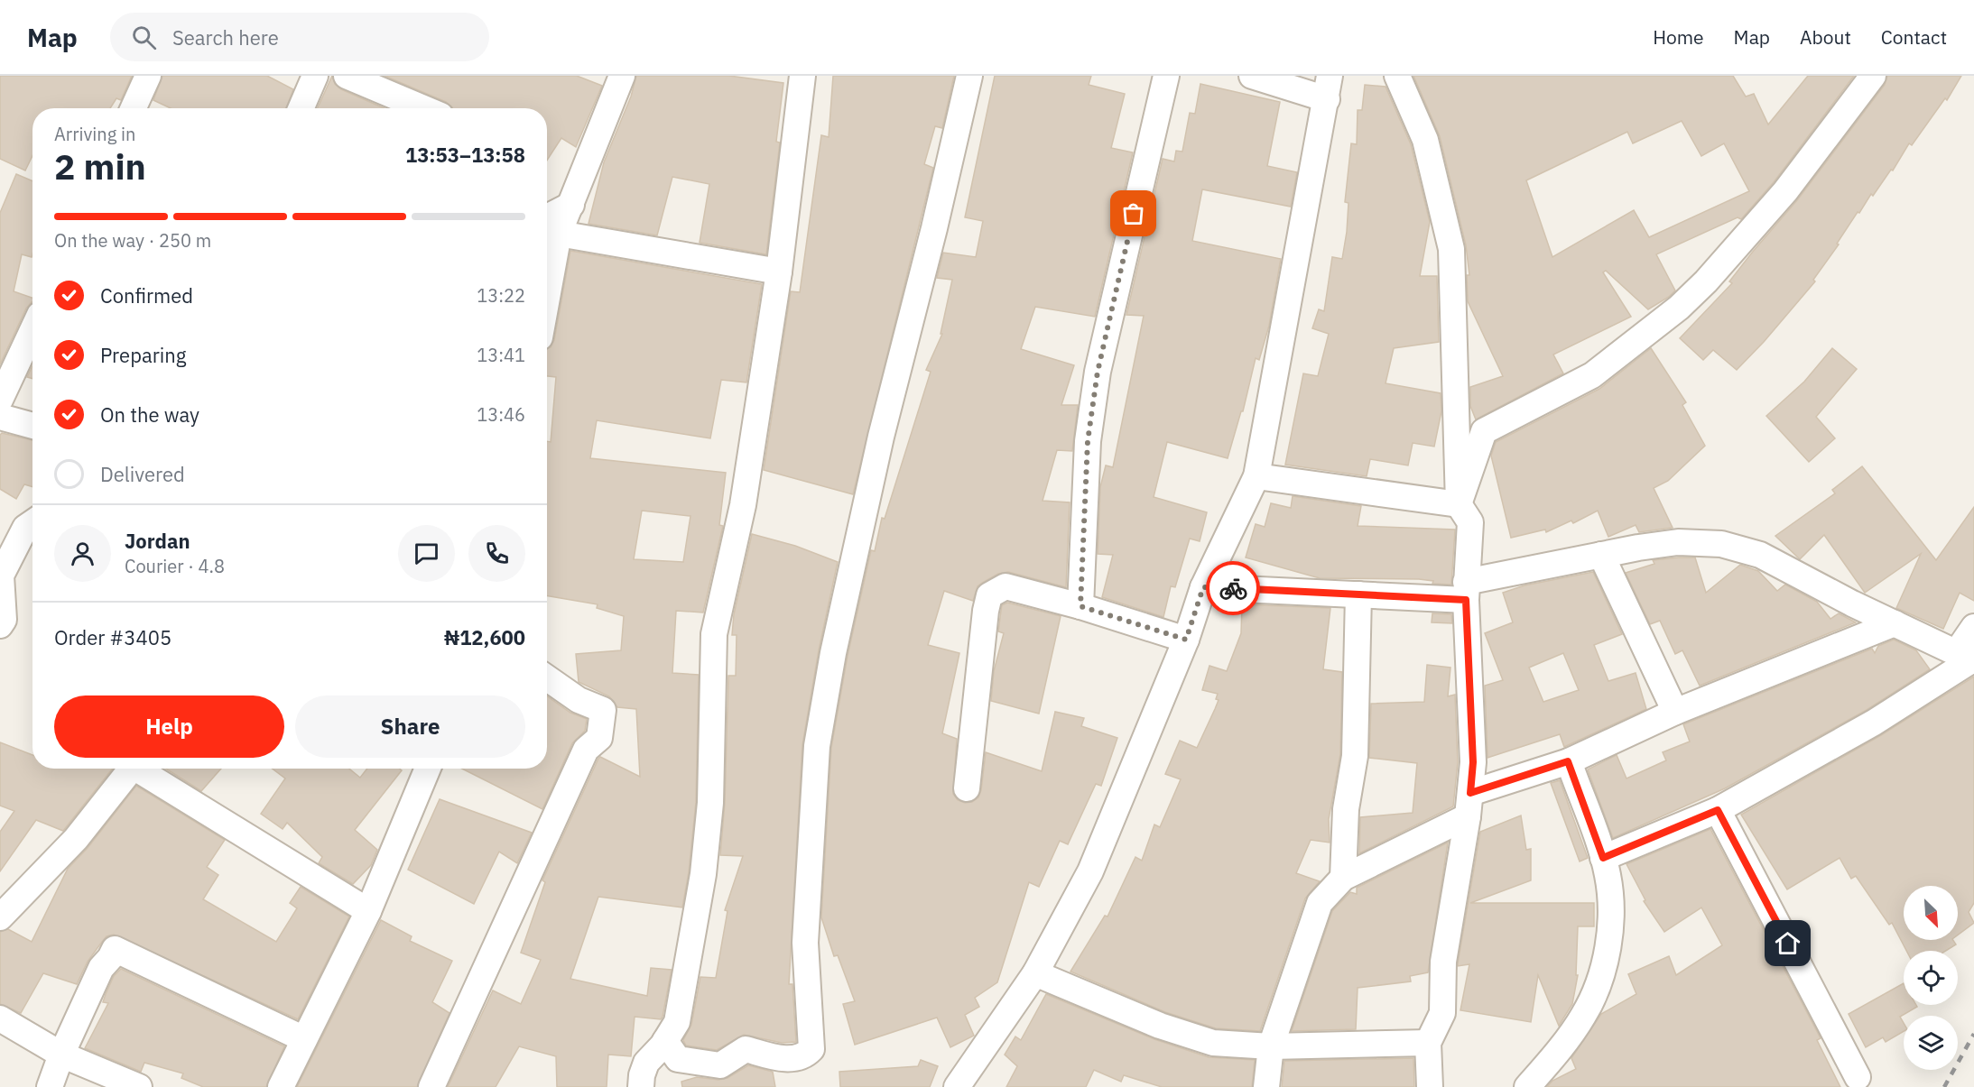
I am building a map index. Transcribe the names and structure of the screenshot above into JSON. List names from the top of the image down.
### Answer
{
  "north": "bottom right",
  "page": {
    "header": "Map",
    "search": "Search here",
    "nav": [
      "Home",
      "Map",
      "About",
      "Contact"
    ],
    "heading": ["2 min", "Arriving in", "13:53–13:58"],
    "panel": [
      "Jordan",
      "Courier · 4.8",
      "Order #3405",
      "₦12,600"
    ],
    "bar": "On the way · 250 m",
    "list": [
      ["Confirmed", "13:22"],
      ["Preparing", "13:41"],
      ["On the way", "13:46"],
      "Delivered"
    ],
    "buttons": ["Help", "Share"]
  }
}
